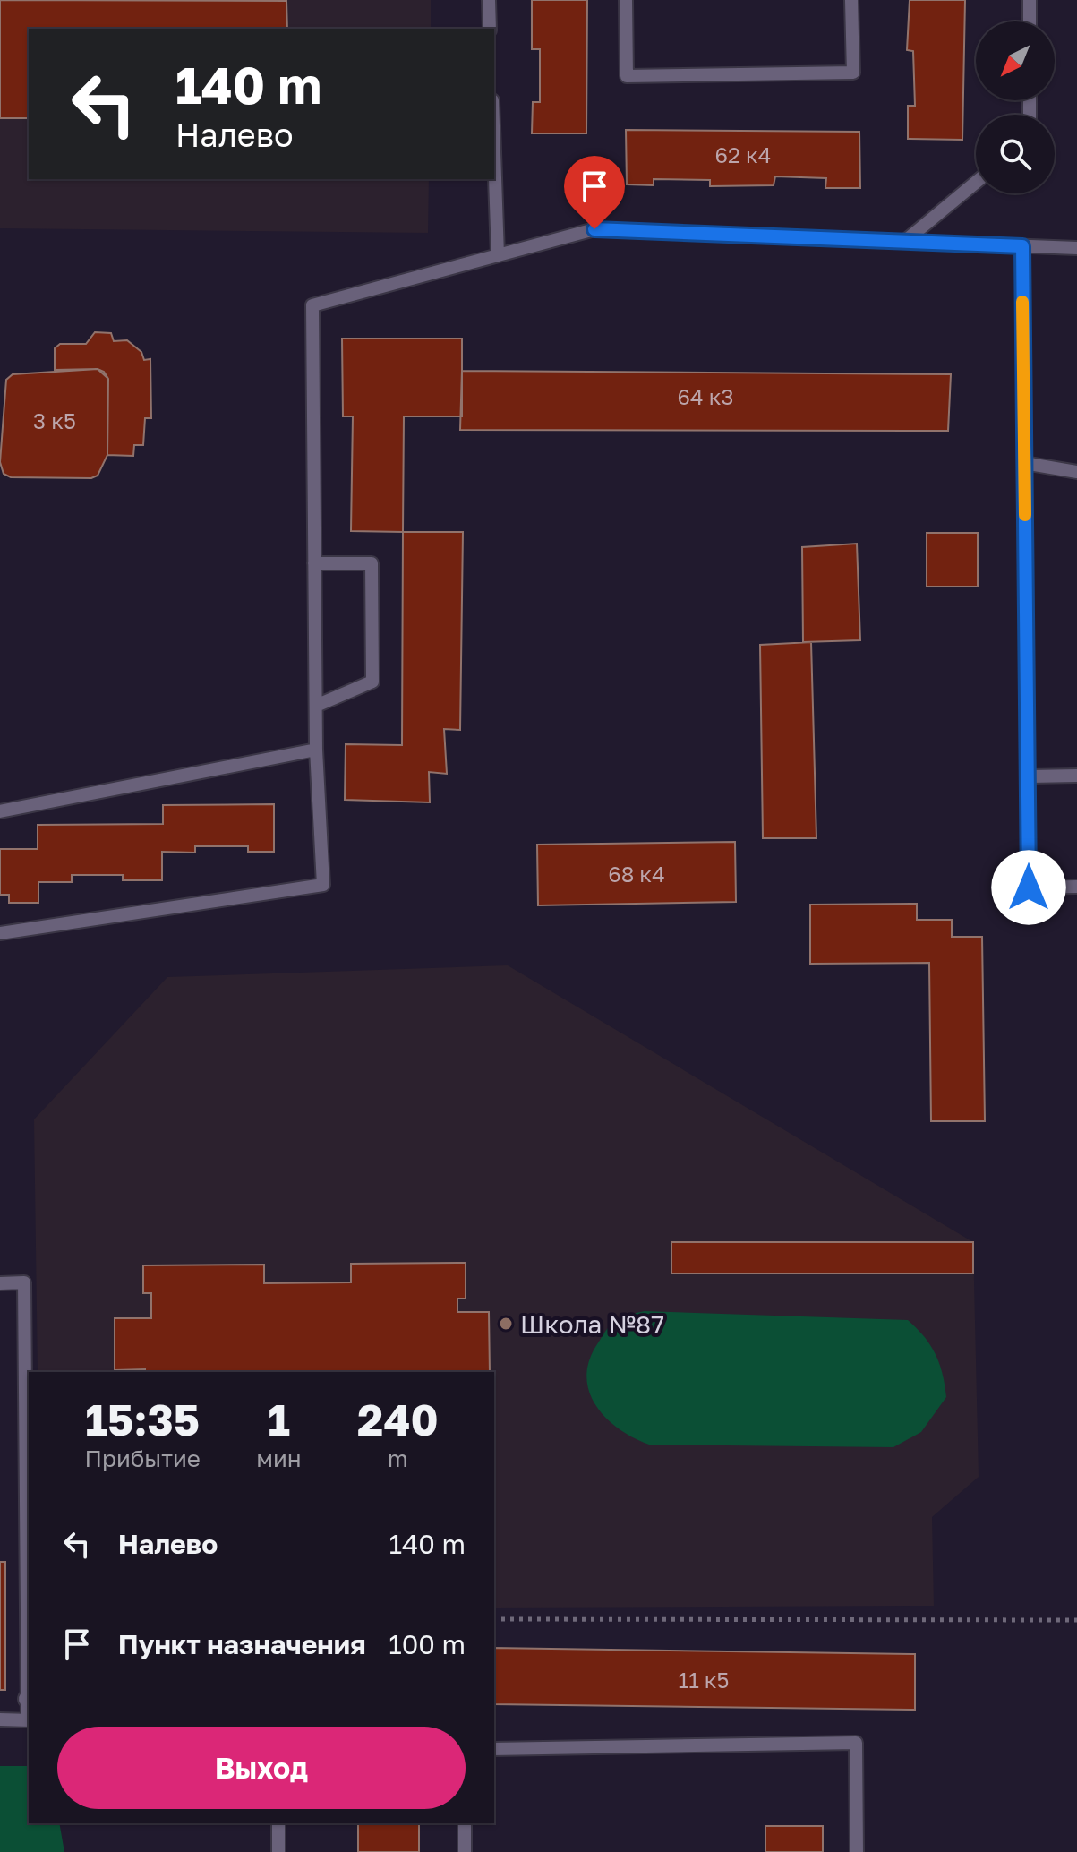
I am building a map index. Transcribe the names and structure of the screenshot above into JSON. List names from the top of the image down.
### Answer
{
  "places": ["Школа №87"],
  "house_numbers": [
    "62 к4",
    "64 к3",
    "3 к5",
    "68 к4",
    "11 к5"
  ],
  "north": "bottom left",
  "page": {
    "turn": ["140 m", "Налево"],
    "eta": [
      "15:35",
      "Прибытие",
      "1",
      "мин",
      "240",
      "m"
    ],
    "list": [
      {
        "name": "Налево",
        "value": "140 m"
      },
      {
        "name": "Пункт назначения",
        "value": "100 m"
      }
    ],
    "buttons": "Выход"
  }
}
